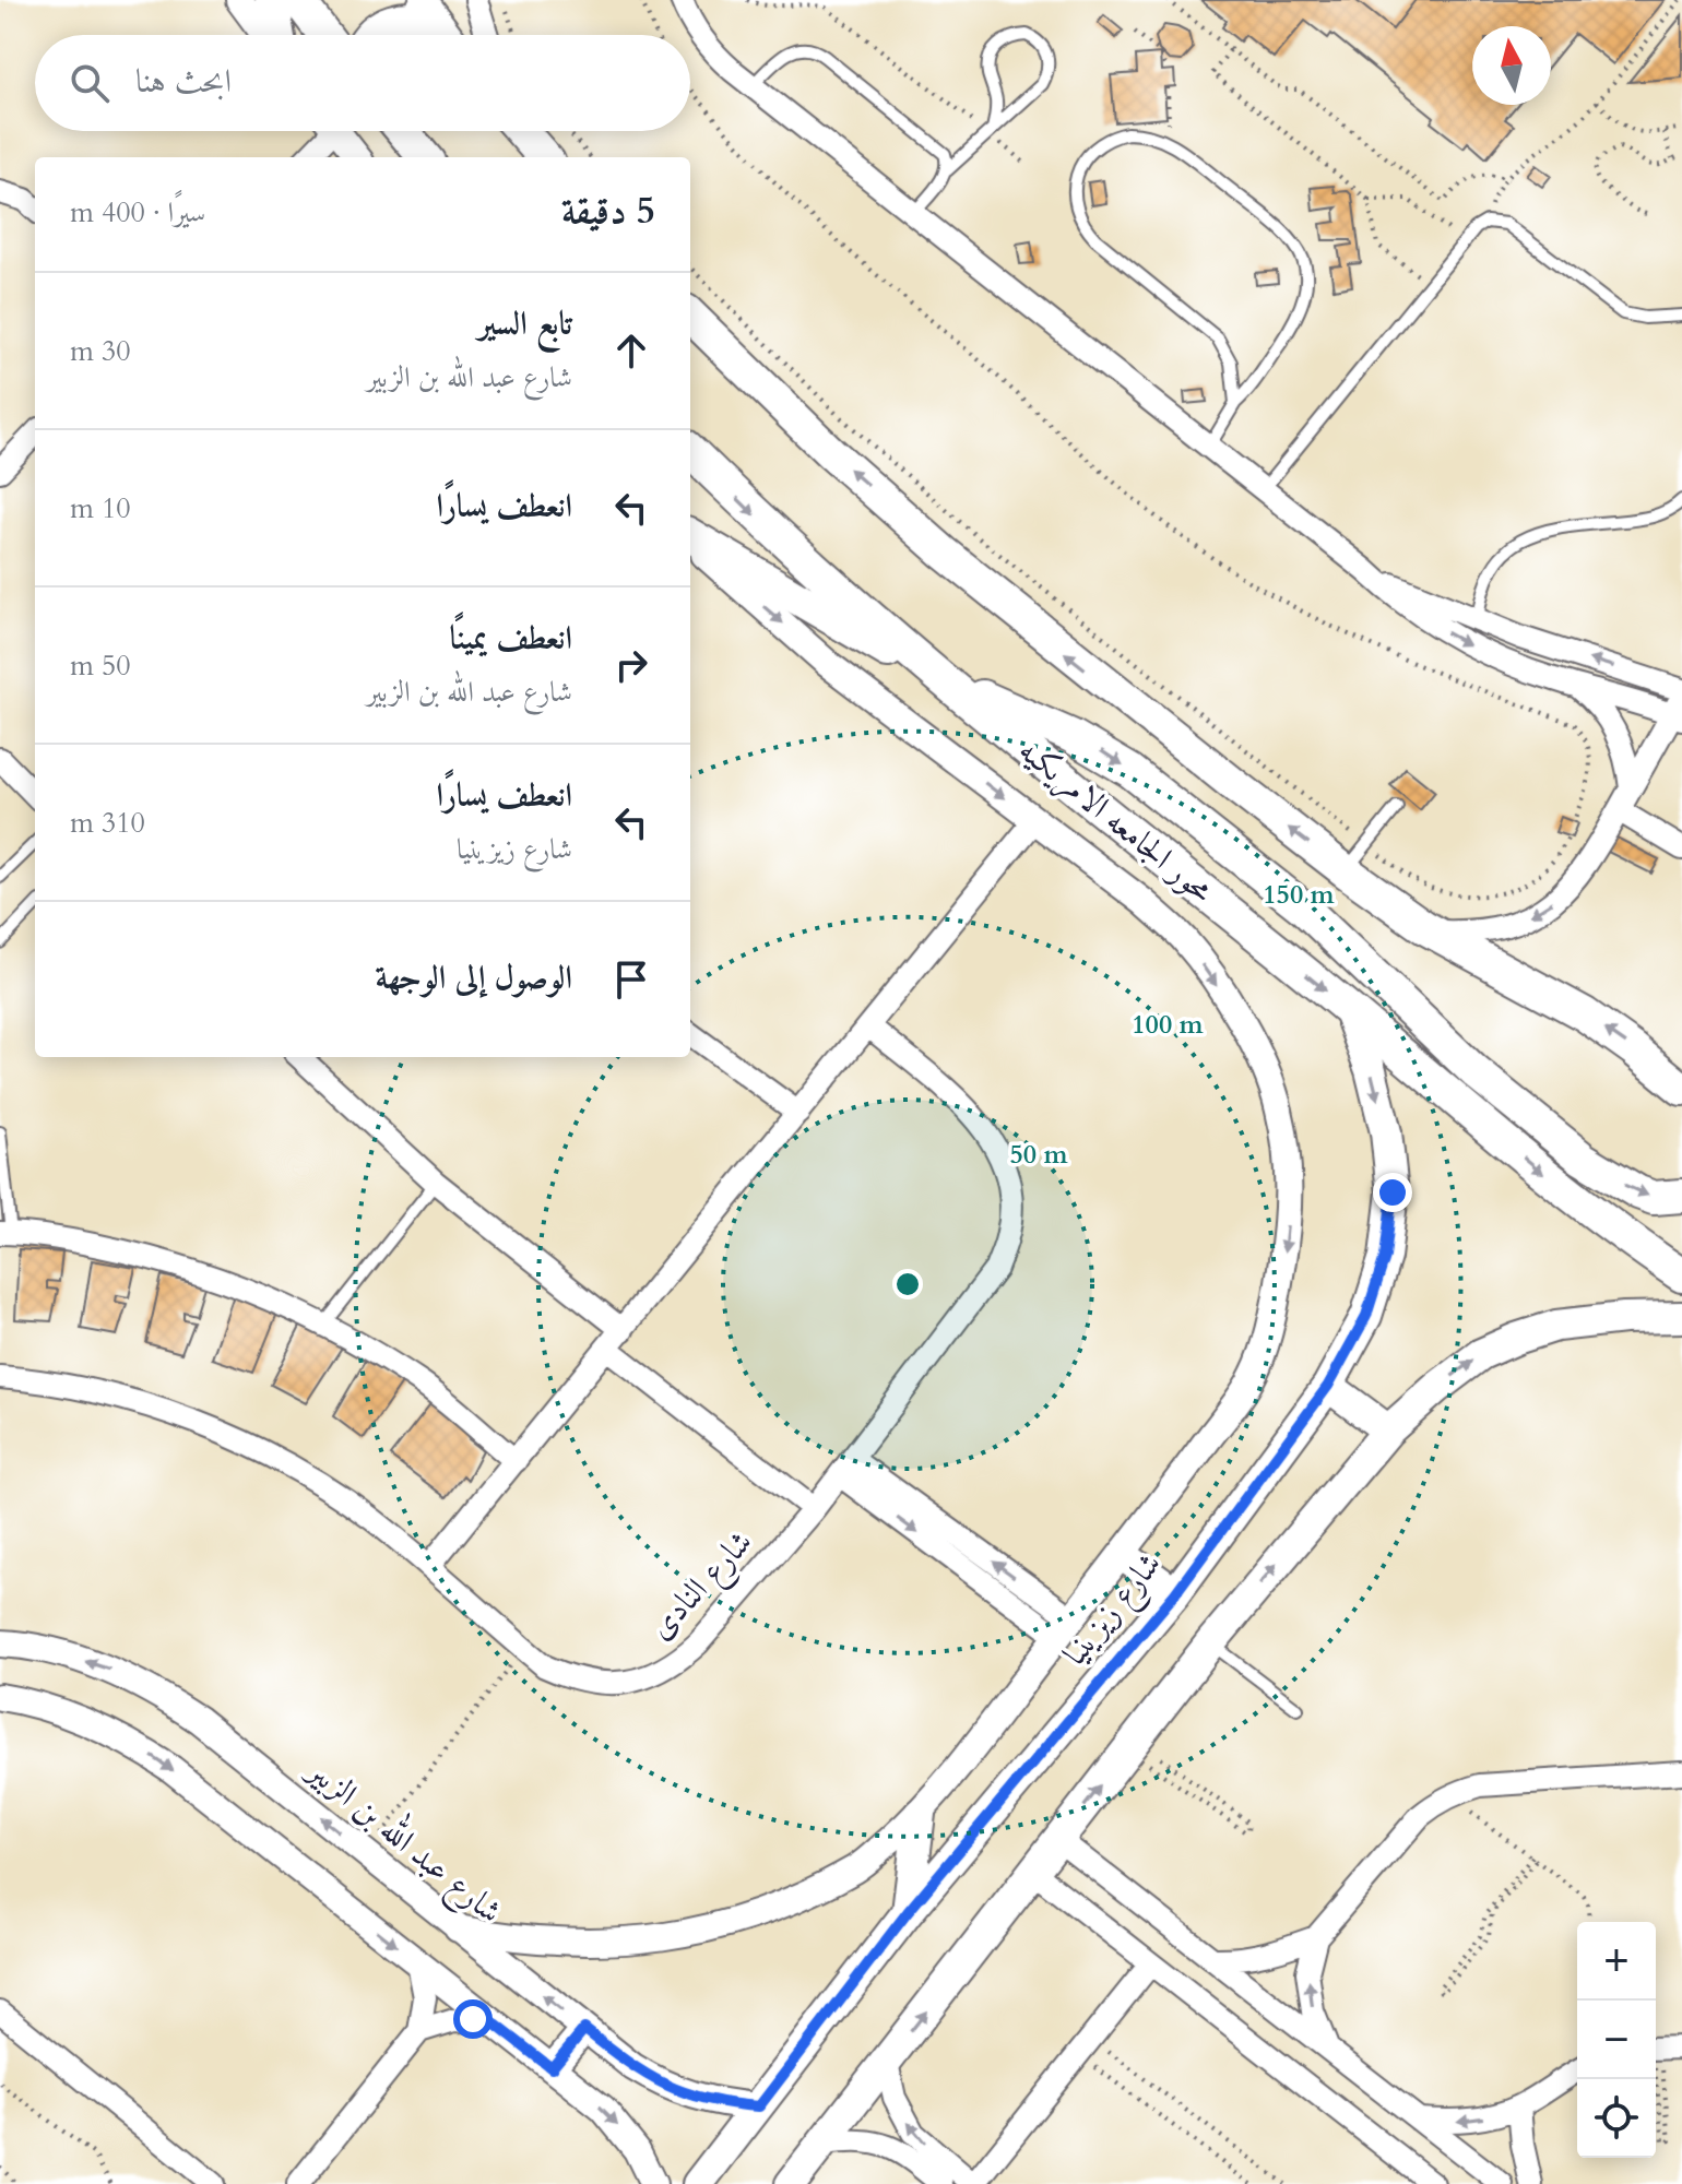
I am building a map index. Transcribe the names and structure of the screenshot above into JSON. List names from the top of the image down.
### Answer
{
  "streets": {
    "main road": ["محور الجامعه الامريكيه", "شارع زيزينيا"],
    "street": ["شارع النادى", "شارع عبد الله بن الزبير"]
  },
  "crossings": [
    ["محور الجامعه الامريكيه", "شارع زيزينيا"],
    ["شارع زيزينيا", "شارع عبد الله بن الزبير"]
  ],
  "north": "top",
  "page": {
    "search": "ابحث هنا",
    "heading": ["5 دقيقة", "سيرًا · 400 m"],
    "list": [
      ["تابع السير", "شارع عبد الله بن الزبير", "30 m"],
      ["انعطف يسارًا", "10 m"],
      ["انعطف يمينًا", "شارع عبد الله بن الزبير", "50 m"],
      ["انعطف يسارًا", "شارع زيزينيا", "310 m"],
      "الوصول إلى الوجهة"
    ],
    "map_buttons": ["+", "−"]
  },
  "rings": ["150 m", "100 m", "50 m"]
}
